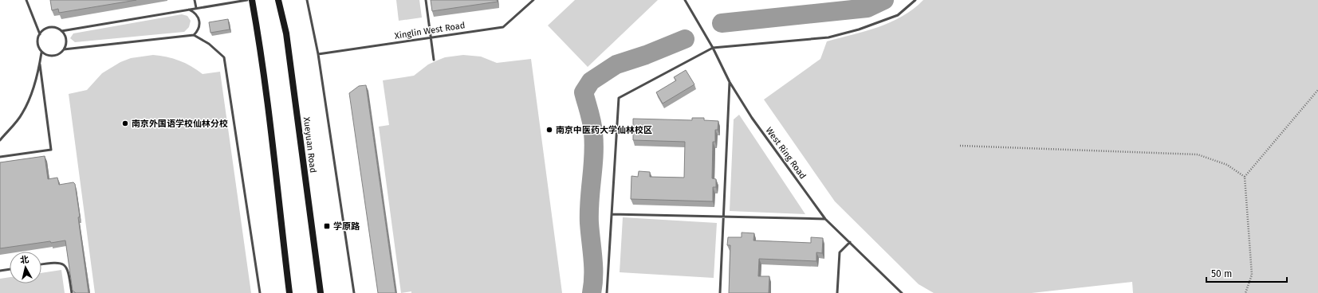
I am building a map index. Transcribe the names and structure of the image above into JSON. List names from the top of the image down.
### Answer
{
  "streets": {
    "street": ["Xueyuan Road"],
    "lane": ["Xinglin West Road", "West Ring Road"]
  },
  "places": {
    "other": ["南京外国语学校仙林分校", "南京中医药大学仙林校区"],
    "transit": ["学原路"]
  },
  "scale_bar": "50 m",
  "north": "top"
}
